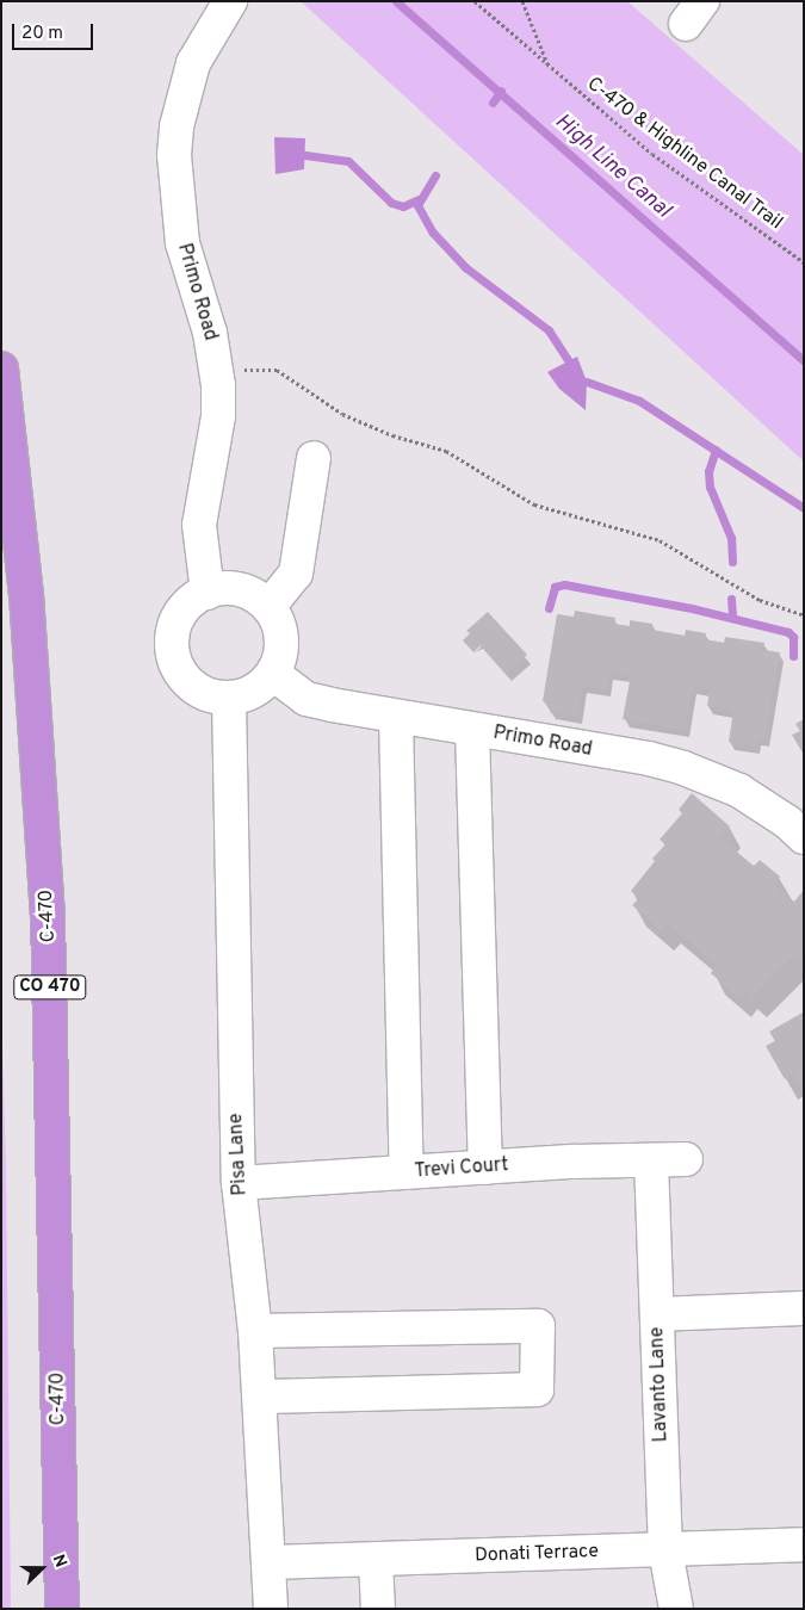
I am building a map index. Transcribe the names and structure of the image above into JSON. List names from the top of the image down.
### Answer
{
  "streets": {
    "highway": ["C-470", "CO 470"],
    "street": [
      "Primo Road",
      "Pisa Lane",
      "Trevi Court",
      "Lavanto Lane",
      "Donati Terrace"
    ],
    "path": ["C-470 & Highline Canal Trail"]
  },
  "crossings": [
    ["Primo Road", "Pisa Lane"],
    ["Pisa Lane", "Trevi Court"],
    ["Pisa Lane", "Donati Terrace"],
    ["Trevi Court", "Lavanto Lane"],
    ["Lavanto Lane", "Donati Terrace"]
  ],
  "water": ["High Line Canal"],
  "scale_bar": "20 m",
  "north": "right"
}
